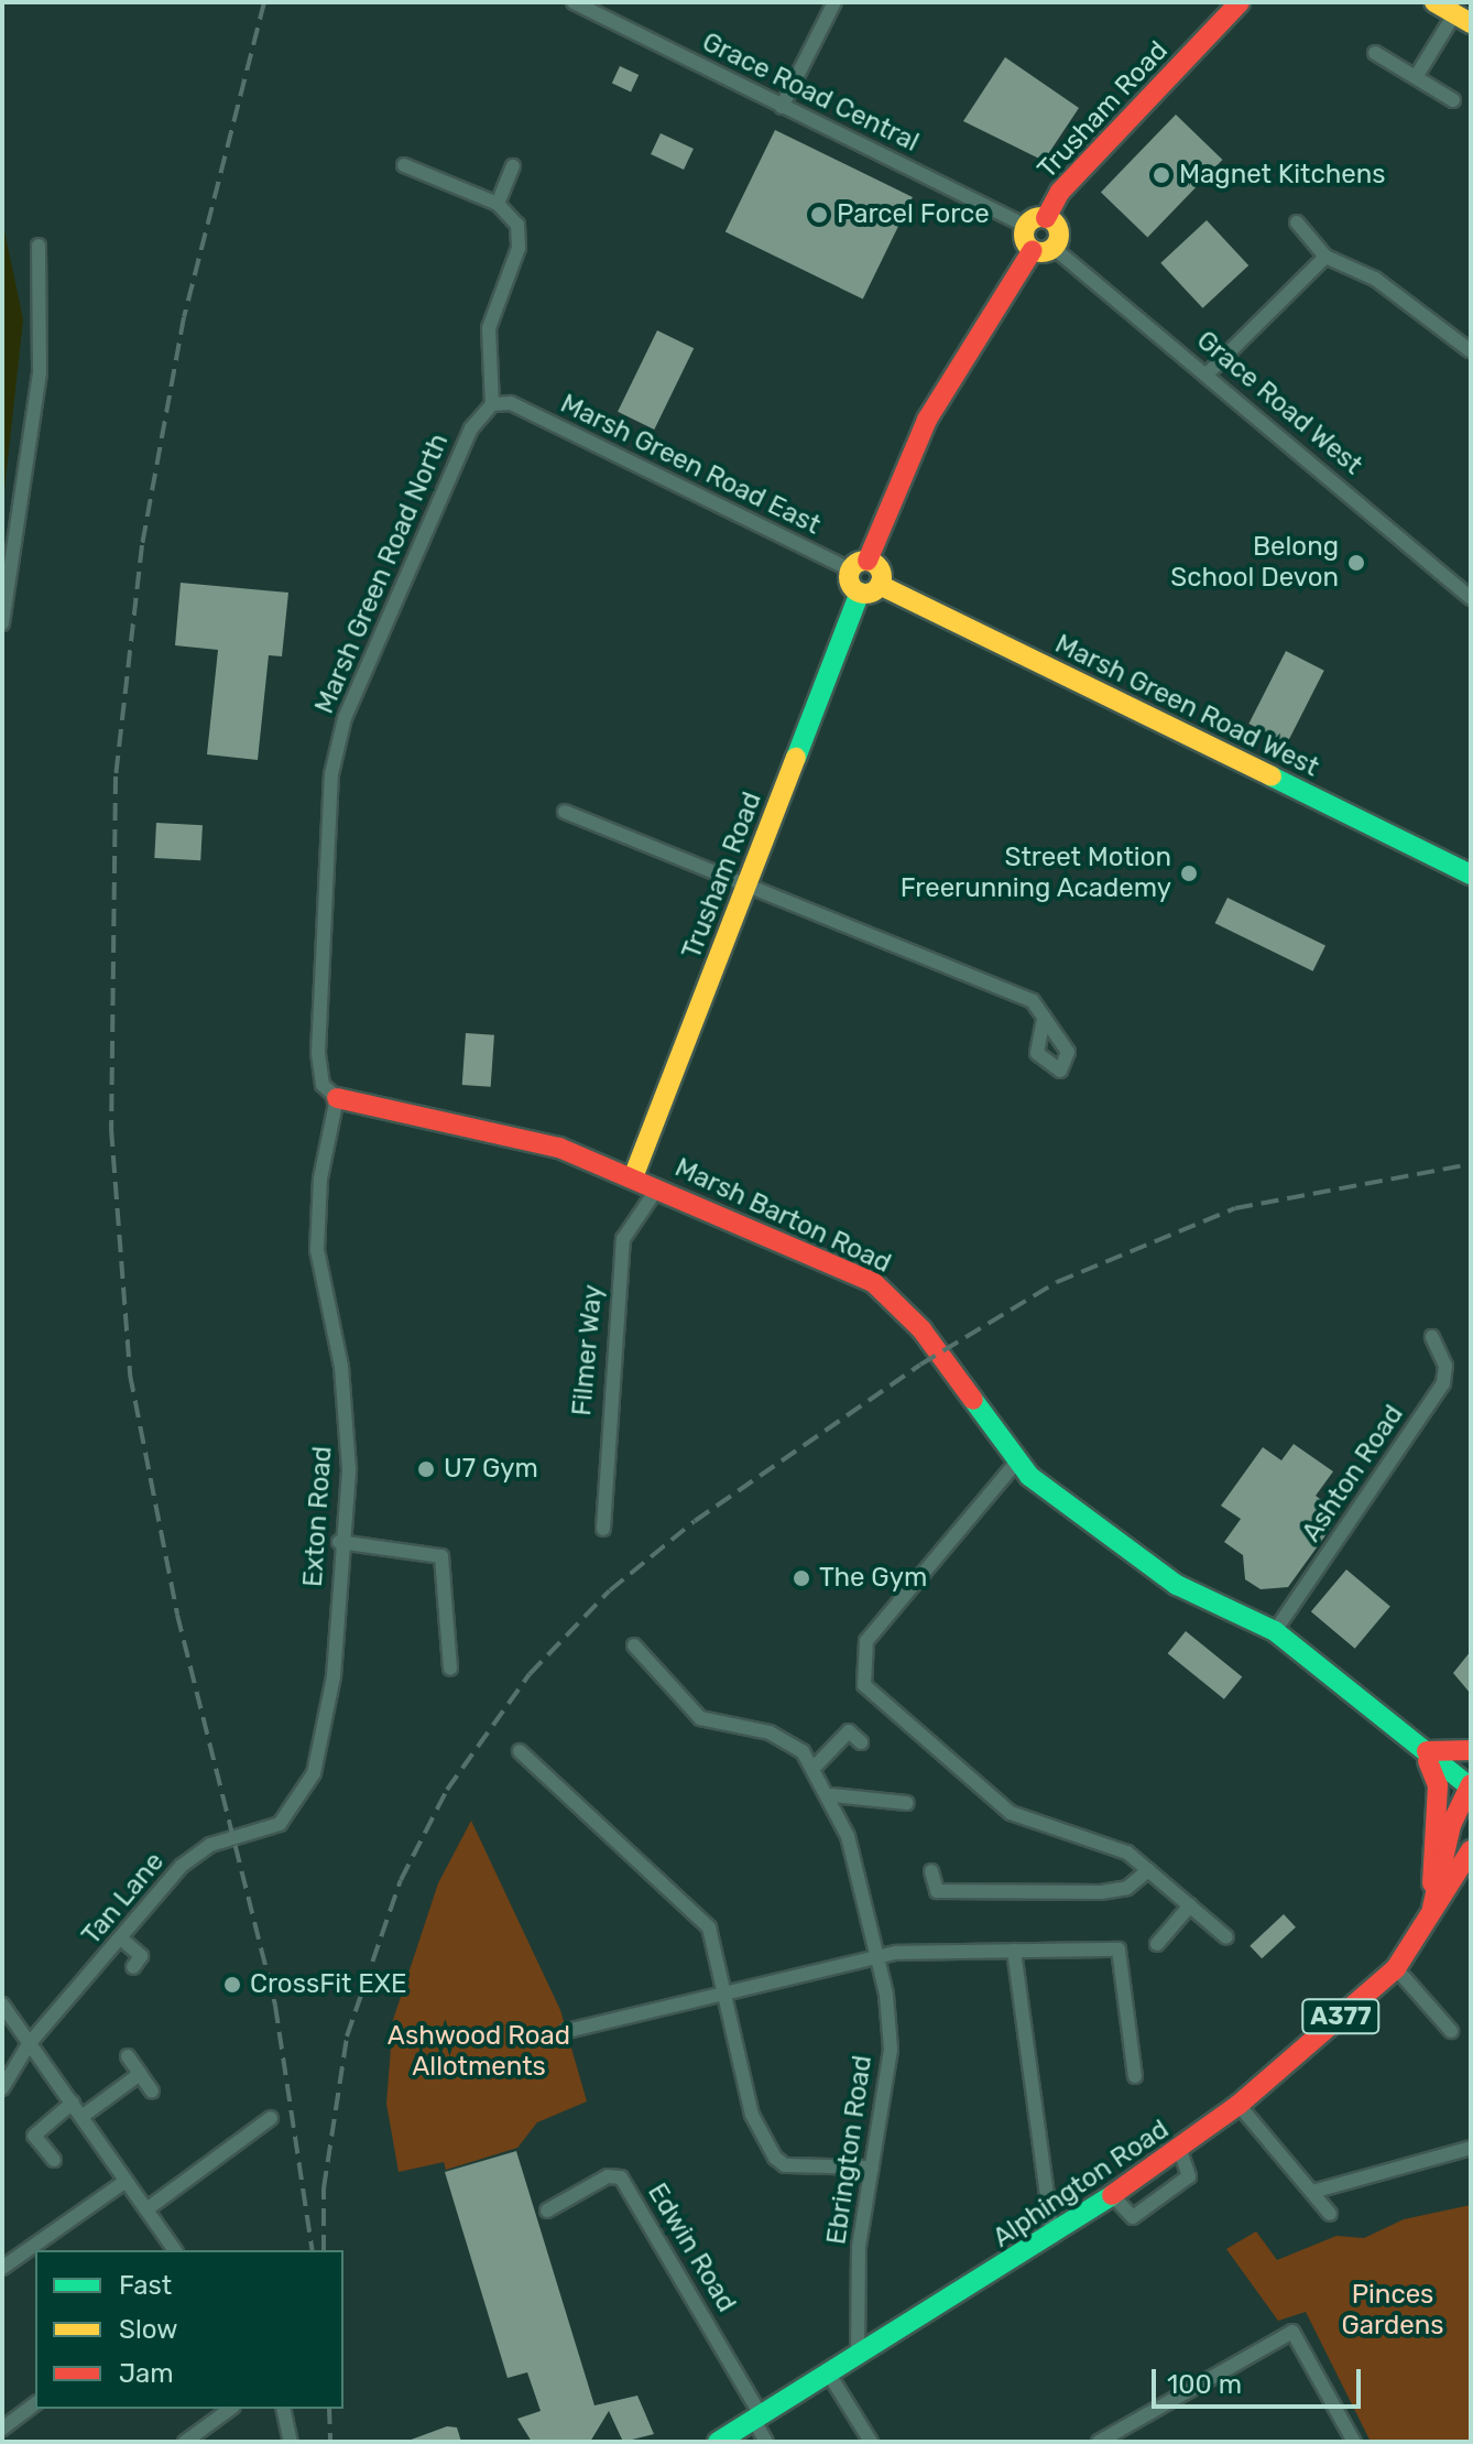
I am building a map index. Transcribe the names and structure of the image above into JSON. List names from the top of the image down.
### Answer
{
  "streets": {
    "main road": [
      "Trusham Road",
      "Marsh Green Road West",
      "Marsh Barton Road",
      "A377",
      "Alphington Road"
    ],
    "street": [
      "Grace Road Central",
      "Grace Road West",
      "Marsh Green Road East",
      "Marsh Green Road North",
      "Filmer Way",
      "Ashton Road",
      "Exton Road",
      "Tan Lane",
      "Ebrington Road",
      "Edwin Road"
    ]
  },
  "crossings": [
    ["Trusham Road", "Marsh Barton Road"],
    ["Marsh Green Road East", "Marsh Green Road North"],
    ["Marsh Green Road North", "Marsh Barton Road"],
    ["Marsh Green Road North", "Exton Road"],
    ["Marsh Barton Road", "Filmer Way"],
    ["Marsh Barton Road", "Ashton Road"],
    ["Marsh Barton Road", "Exton Road"],
    ["Exton Road", "Tan Lane"],
    ["Ebrington Road", "Alphington Road"],
    ["Alphington Road", "Edwin Road"]
  ],
  "parks": ["Ashwood Road Allotments", "Pinces Gardens"],
  "places": [
    "Magnet Kitchens",
    "Parcel Force",
    "Belong School Devon",
    "Street Motion Freerunning Academy",
    "U7 Gym",
    "The Gym",
    "CrossFit EXE"
  ],
  "legend": ["Fast", "Slow", "Jam"],
  "scale_bar": "100 m"
}
